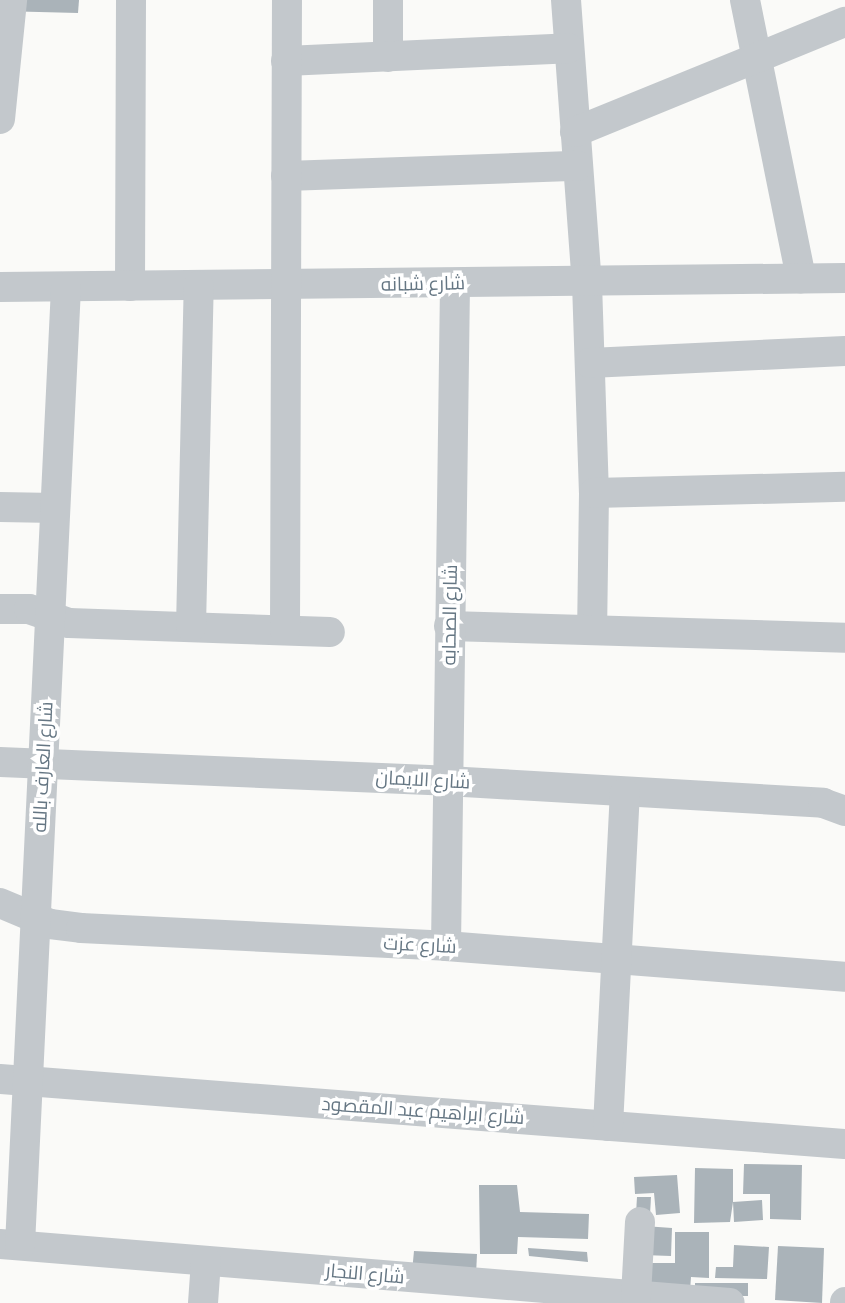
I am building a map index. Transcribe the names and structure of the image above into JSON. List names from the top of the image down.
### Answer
{
  "streets": {
    "street": [
      "شارع شبانه",
      "شارع الصحابه",
      "شارع العارف بالله",
      "شارع الايمان",
      "شارع عزت",
      "شارع ابراهيم عبد المقصود",
      "شارع النجار"
    ]
  },
  "crossings": [
    ["شارع شبانه", "شارع الصحابه"],
    ["شارع شبانه", "شارع العارف بالله"],
    ["شارع الصحابه", "شارع الايمان"],
    ["شارع الصحابه", "شارع عزت"],
    ["شارع العارف بالله", "شارع الايمان"],
    ["شارع العارف بالله", "شارع عزت"],
    ["شارع العارف بالله", "شارع ابراهيم عبد المقصود"],
    ["شارع العارف بالله", "شارع النجار"]
  ]
}
